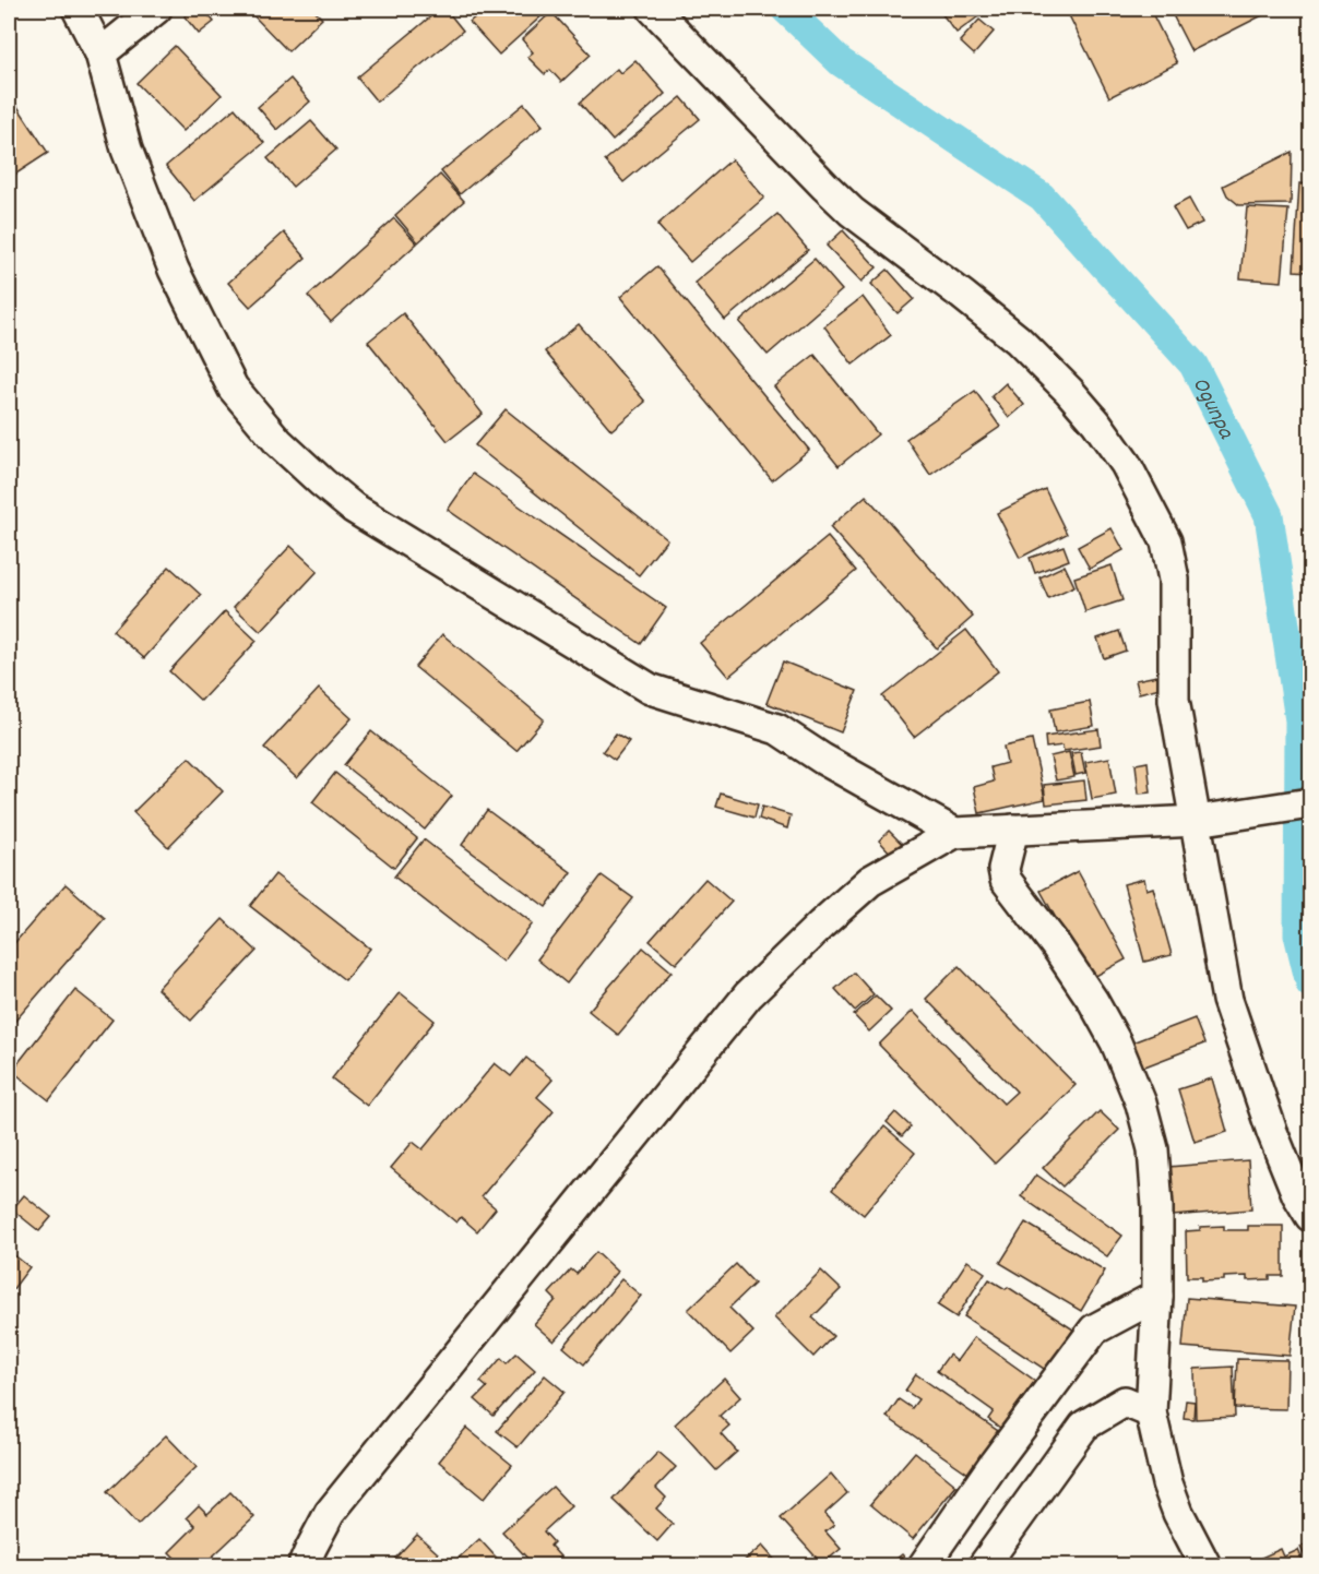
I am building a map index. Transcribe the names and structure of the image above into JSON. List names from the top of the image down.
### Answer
{
  "water": ["Ogunpa"]
}
